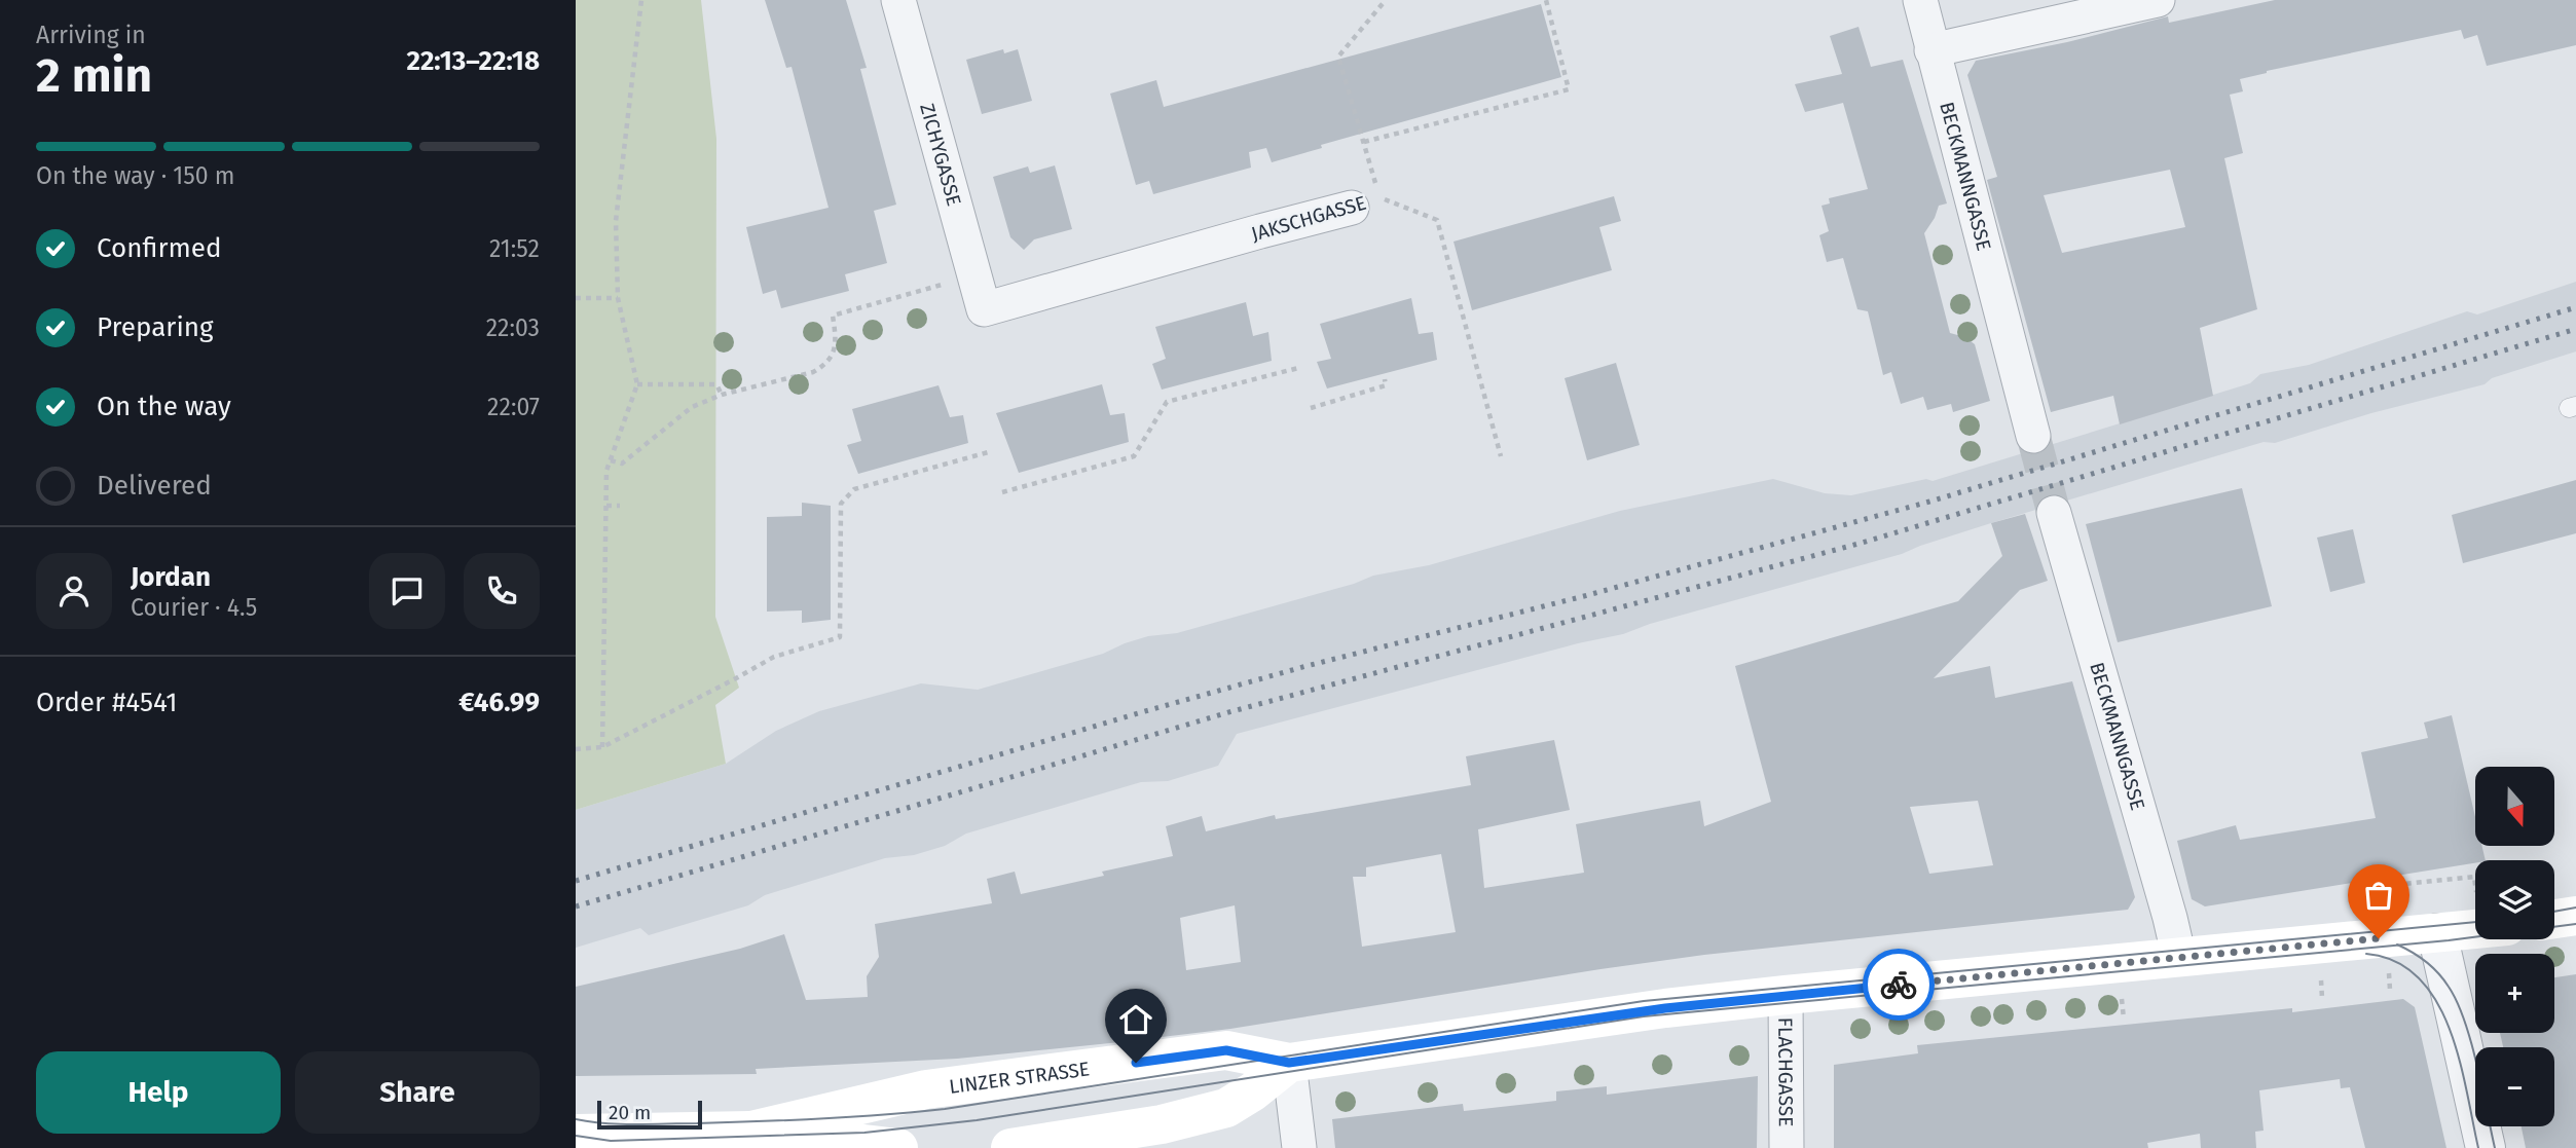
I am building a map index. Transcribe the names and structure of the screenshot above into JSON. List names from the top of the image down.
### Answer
{
  "streets": {
    "main road": ["LINZER STRASSE"],
    "street": [
      "ZICHYGASSE",
      "BECKMANNGASSE",
      "JAKSCHGASSE",
      "FLACHGASSE"
    ]
  },
  "crossings": [
    ["ZICHYGASSE", "JAKSCHGASSE"],
    ["BECKMANNGASSE", "LINZER STRASSE"],
    ["FLACHGASSE", "LINZER STRASSE"]
  ],
  "scale_bar": "20 m",
  "north": "bottom",
  "page": {
    "heading": ["2 min", "Arriving in", "22:13–22:18"],
    "panel": [
      "Jordan",
      "Courier · 4.5",
      "Order #4541",
      "€46.99"
    ],
    "bar": "On the way · 150 m",
    "list": [
      ["Confirmed", "21:52"],
      ["Preparing", "22:03"],
      ["On the way", "22:07"],
      "Delivered"
    ],
    "map_buttons": ["+", "−"],
    "buttons": ["Help", "Share"],
    "scale": "20 m"
  }
}
